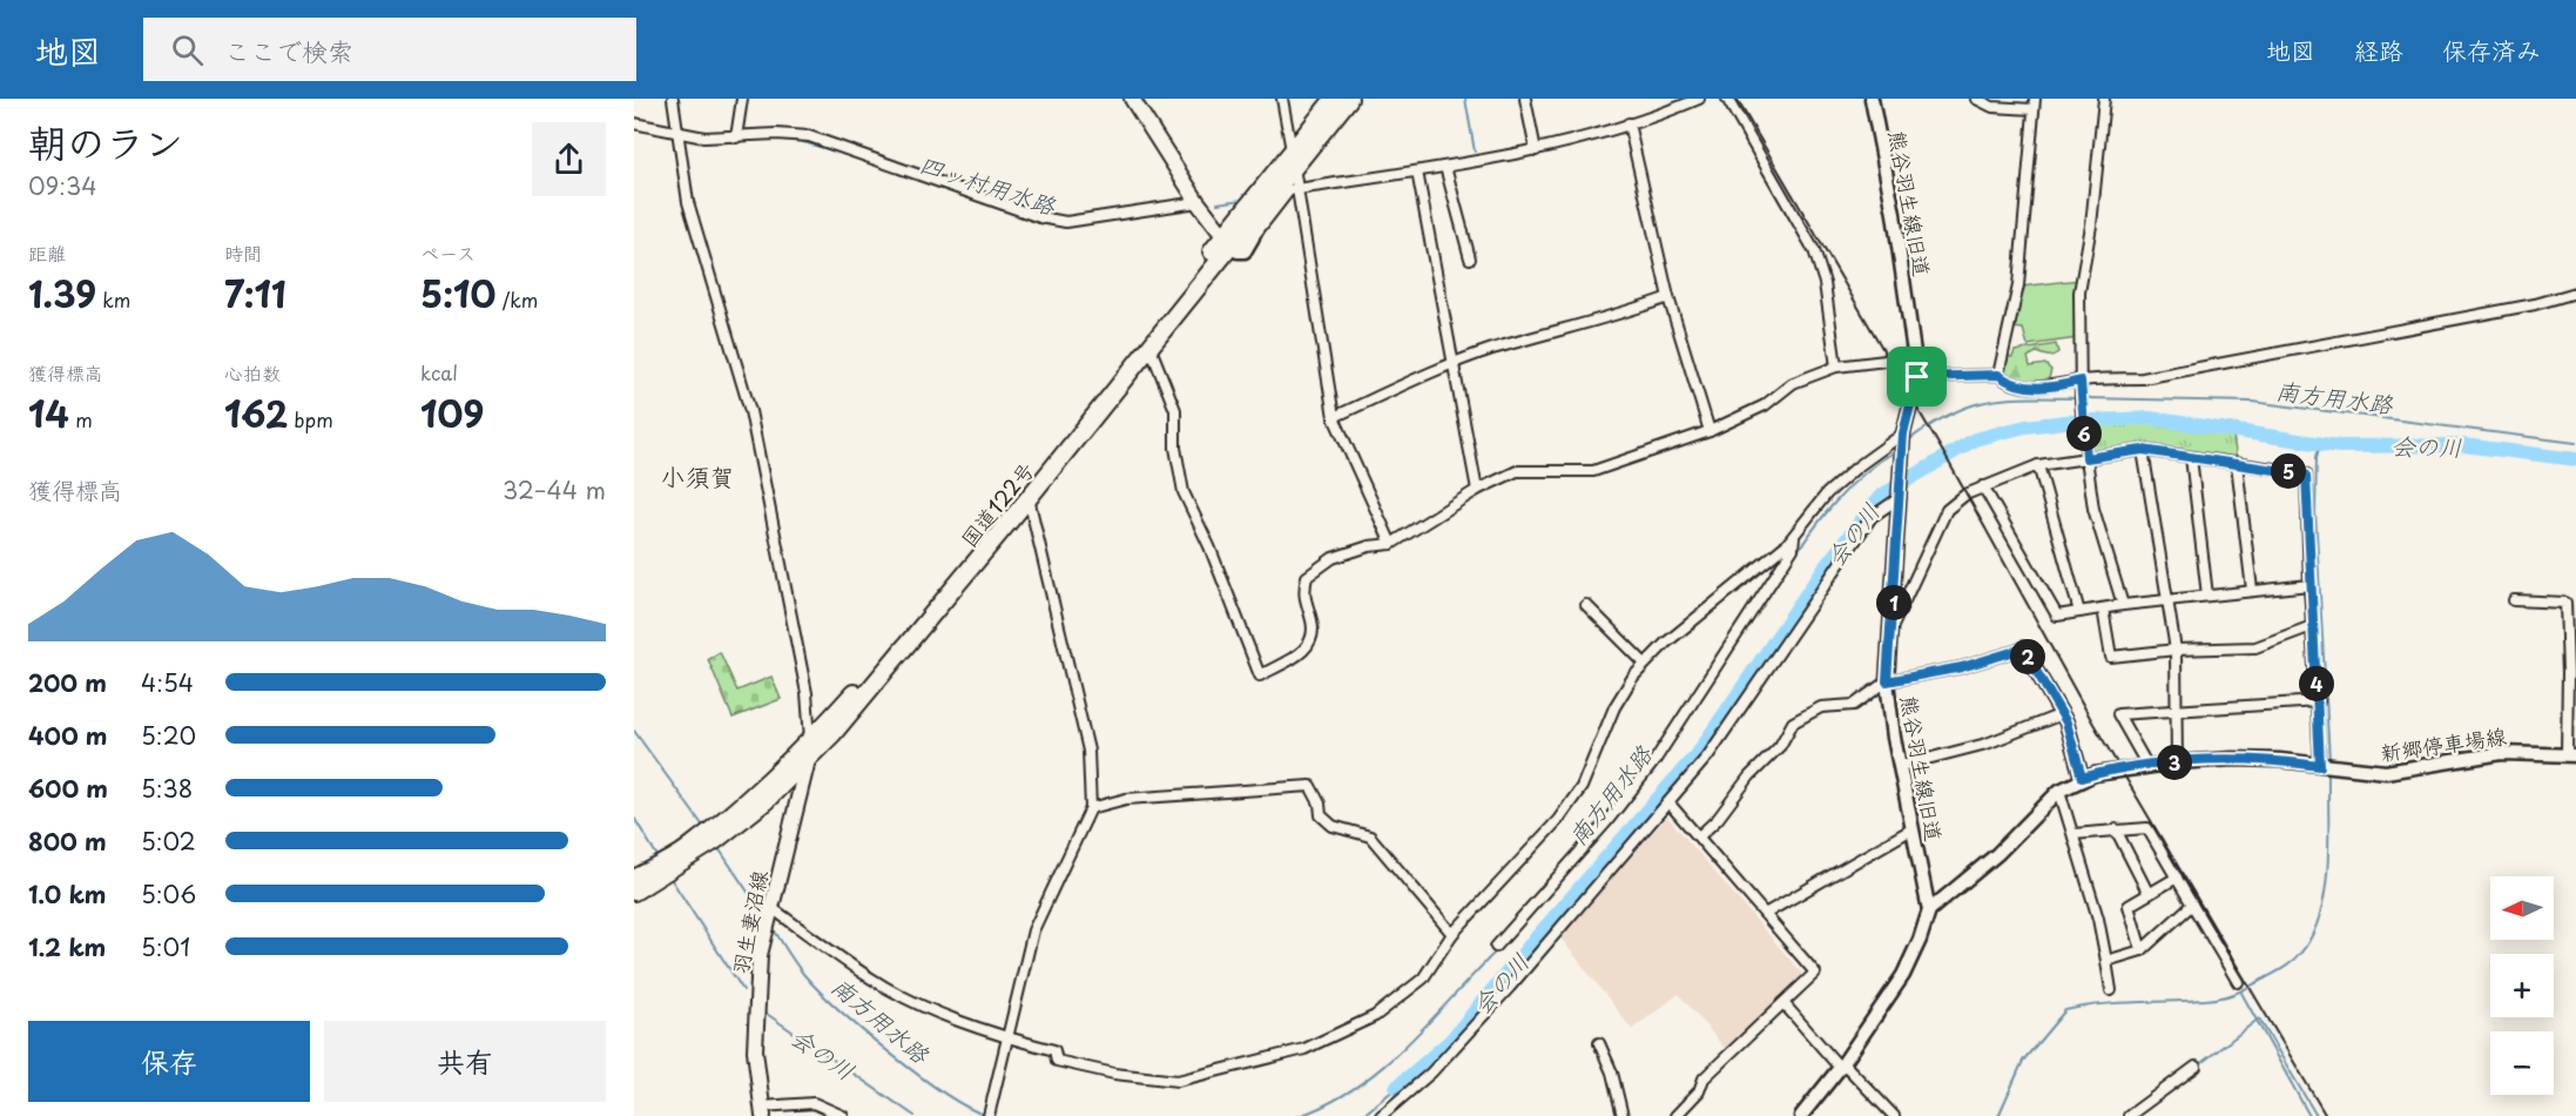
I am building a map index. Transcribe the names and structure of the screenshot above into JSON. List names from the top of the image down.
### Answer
{
  "streets": {
    "highway": ["国道122号"],
    "main road": ["羽生妻沼線"],
    "street": ["熊谷羽生線旧道", "新郷停車場線"]
  },
  "crossings": [
    ["熊谷羽生線旧道", "新郷停車場線"],
    ["国道122号", "羽生妻沼線"]
  ],
  "districts": ["小須賀"],
  "water": ["四ッ村用水路", "南方用水路", "会の川"],
  "north": "left",
  "page": {
    "header": "地図",
    "search": "ここで検索",
    "nav": ["地図", "経路", "保存済み"],
    "heading": ["朝のラン", "09:34"],
    "stats": [
      ["距離", "1.39 km"],
      ["時間", "7:11"],
      ["ペース", "5:10 /km"],
      ["獲得標高", "14 m"],
      ["心拍数", "162 bpm"],
      ["kcal", "109"]
    ],
    "pins": [
      "6",
      "5",
      "1",
      "2",
      "4",
      "3"
    ],
    "chart": ["獲得標高", "32–44 m"],
    "list": [
      {
        "name": "200 m",
        "note": "4:54"
      },
      {
        "name": "400 m",
        "note": "5:20"
      },
      {
        "name": "600 m",
        "note": "5:38"
      },
      {
        "name": "800 m",
        "note": "5:02"
      },
      {
        "name": "1.0 km",
        "note": "5:06"
      },
      {
        "name": "1.2 km",
        "note": "5:01"
      }
    ],
    "map_buttons": ["+", "−"],
    "buttons": ["保存", "共有"]
  }
}
